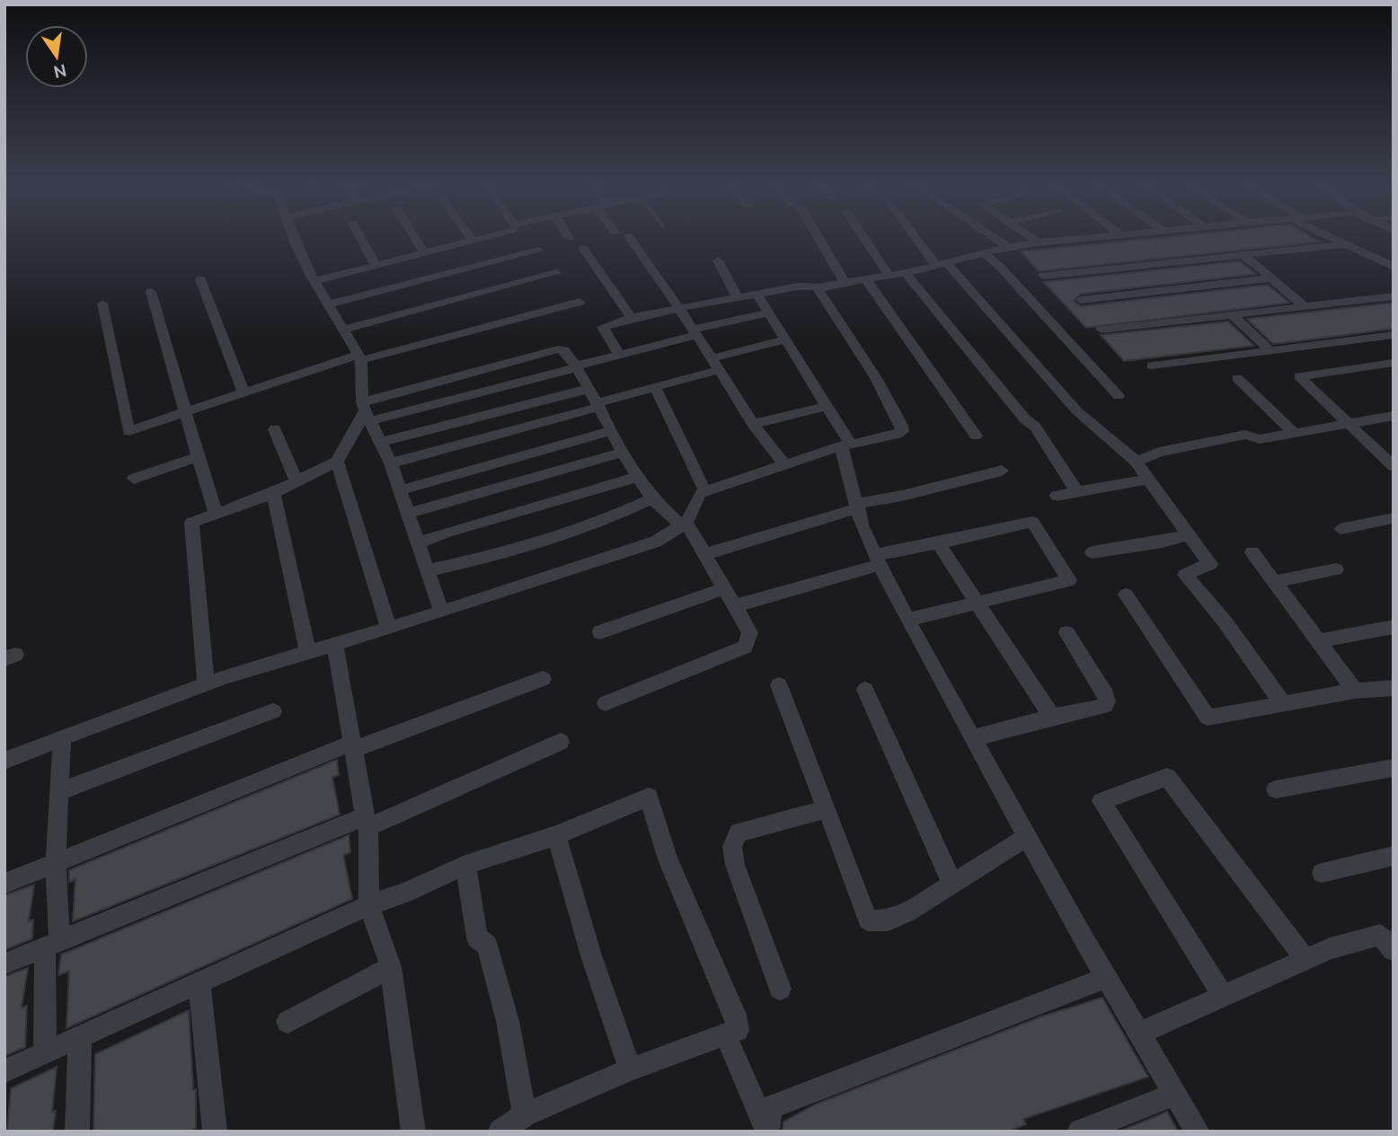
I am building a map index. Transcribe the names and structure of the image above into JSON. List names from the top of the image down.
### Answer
{
  "north": "bottom"
}
